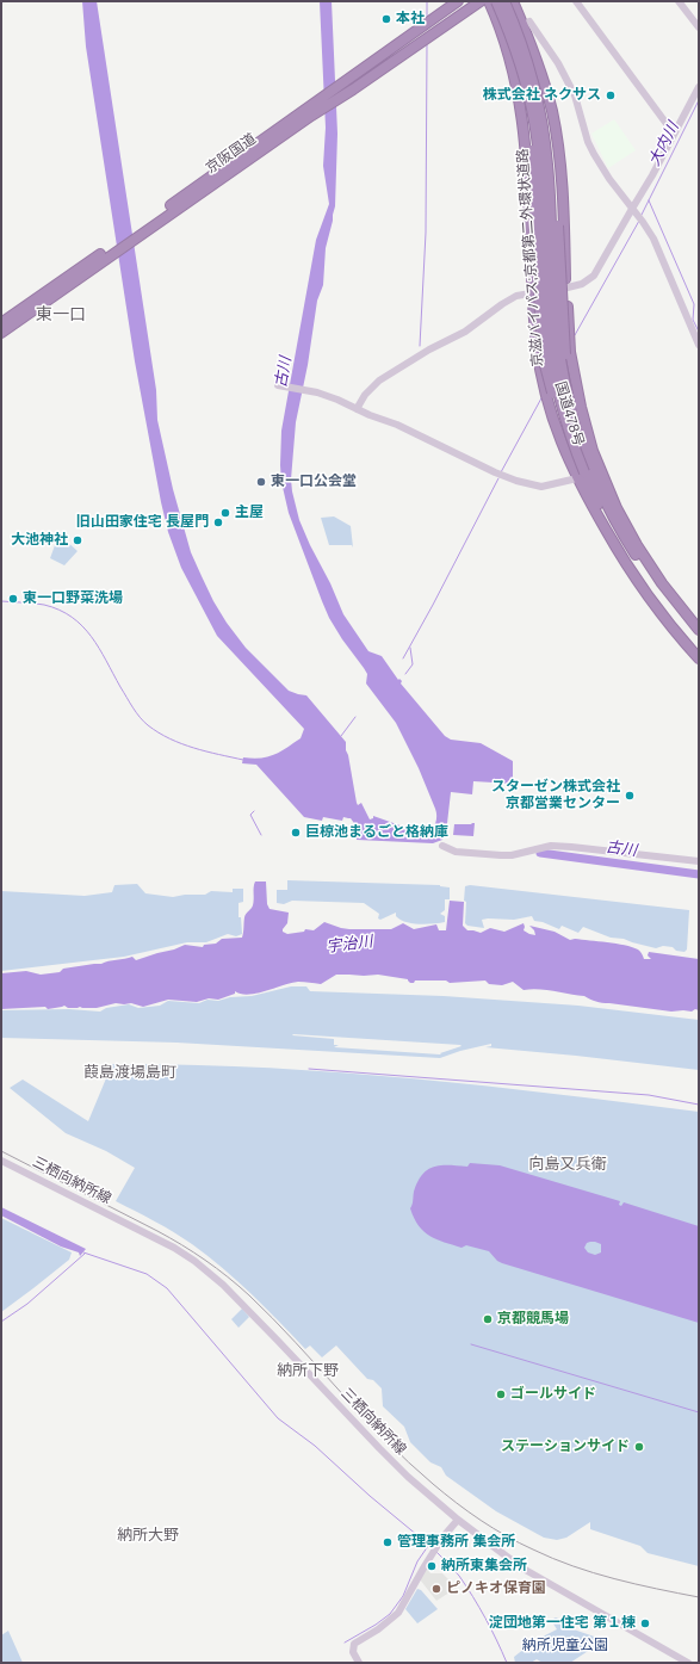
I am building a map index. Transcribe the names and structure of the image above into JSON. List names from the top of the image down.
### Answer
{
  "streets": {
    "highway": ["京阪国道", "京滋バイパス;京都第二外環状道路", "国道478号"],
    "street": ["三栖向納所線"]
  },
  "crossings": [
    ["京滋バイパス;京都第二外環状道路", "国道478号"]
  ],
  "districts": [
    "東一口",
    "葭島渡場島町",
    "向島又兵衛",
    "納所下野",
    "納所大野"
  ],
  "water": ["大内川", "古川", "宇治川"],
  "parks": ["納所児童公園"],
  "places": [
    "本社",
    "株式会社 ネクサス",
    "東一口公会堂",
    "主屋",
    "旧山田家住宅 長屋門",
    "大池神社",
    "東一口野菜洗場",
    "スターゼン株式会社 京都営業センター",
    "巨椋池まるごと格納庫",
    "京都競馬場",
    "ゴールサイド",
    "ステーションサイド",
    "管理事務所 集会所",
    "納所東集会所",
    "ピノキオ保育園",
    "淀団地第一住宅 第１棟"
  ]
}
